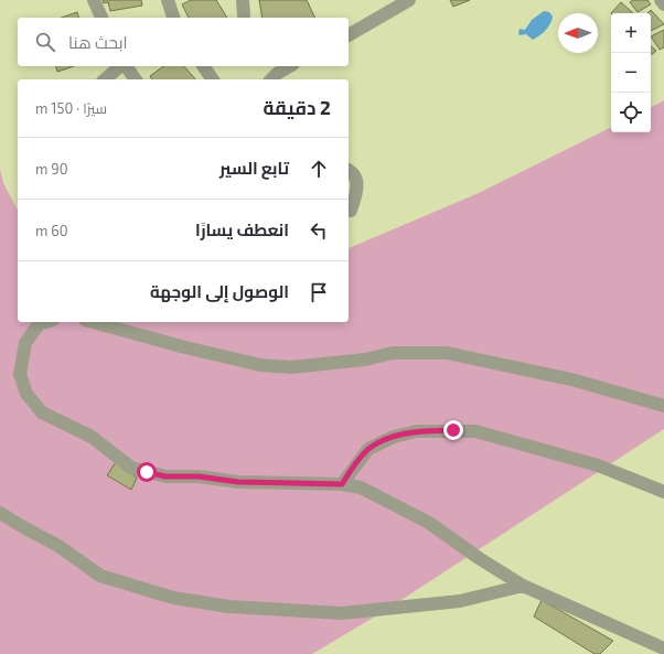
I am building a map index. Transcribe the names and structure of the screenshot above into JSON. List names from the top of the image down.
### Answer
{
  "north": "left",
  "page": {
    "map_buttons": ["+", "−"],
    "search": "ابحث هنا",
    "heading": ["2 دقيقة", "سيرًا · 150 m"],
    "list": [
      ["تابع السير", "90 m"],
      ["انعطف يسارًا", "60 m"],
      "الوصول إلى الوجهة"
    ]
  }
}
